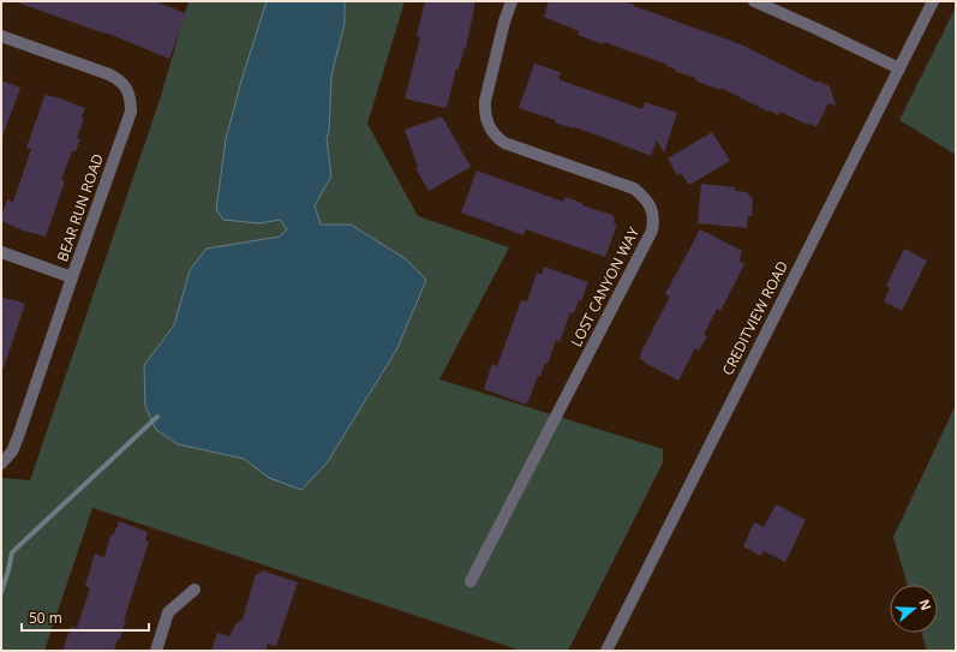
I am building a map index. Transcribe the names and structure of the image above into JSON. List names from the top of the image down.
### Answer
{
  "streets": {
    "street": ["BEAR RUN ROAD", "LOST CANYON WAY", "CREDITVIEW ROAD"]
  },
  "scale_bar": "50 m",
  "north": "right"
}
